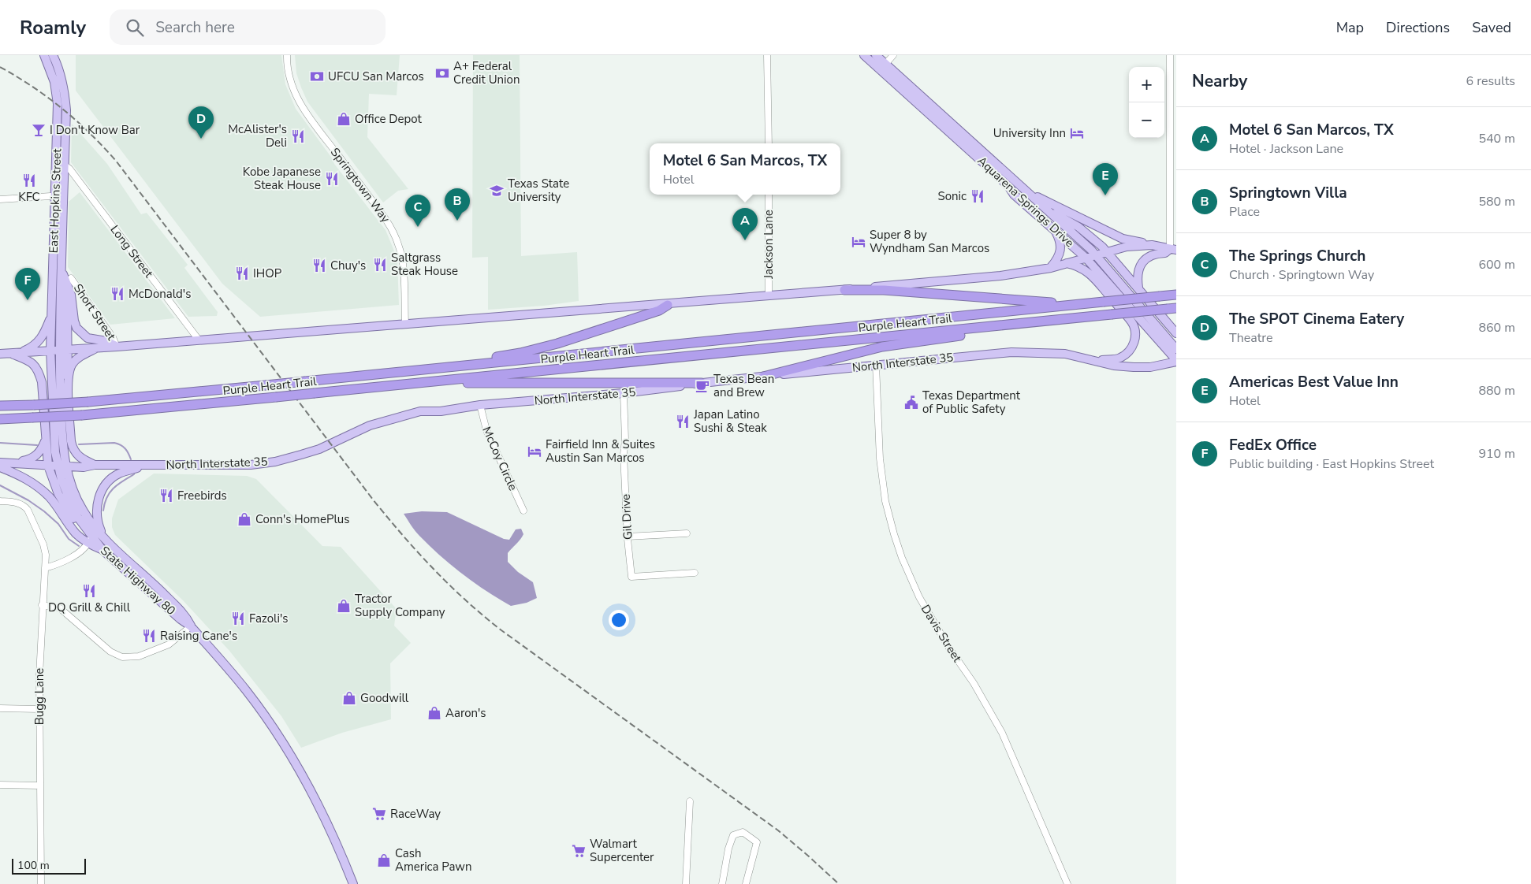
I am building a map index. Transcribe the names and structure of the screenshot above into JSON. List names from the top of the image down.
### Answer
{
  "streets": {
    "highway": ["Purple Heart Trail"],
    "main road": [
      "East Hopkins Street",
      "Aquarena Springs Drive",
      "North Interstate 35",
      "State Highway 80"
    ],
    "street": [
      "Springtown Way",
      "Jackson Lane",
      "Long Street",
      "Short Street",
      "McCoy Circle",
      "Gil Drive",
      "Davis Street",
      "Bugg Lane"
    ]
  },
  "crossings": [
    ["East Hopkins Street", "Long Street"],
    ["East Hopkins Street", "State Highway 80"],
    ["Aquarena Springs Drive", "North Interstate 35"],
    ["North Interstate 35", "McCoy Circle"],
    ["North Interstate 35", "Gil Drive"],
    ["North Interstate 35", "State Highway 80"],
    ["North Interstate 35", "Davis Street"]
  ],
  "places": {
    "bank": ["A+ Federal Credit Union", "UFCU San Marcos"],
    "shop": [
      "Office Depot",
      "Conn's HomePlus",
      "Tractor Supply Company",
      "Goodwill",
      "Aaron's",
      "Cash America Pawn"
    ],
    "bar": ["I Don't Know Bar"],
    "hotel": ["University Inn", "Super 8 by Wyndham San Marcos", "Fairfield Inn & Suites Austin San Marcos"],
    "restaurant": [
      "McAlister's Deli",
      "Kobe Japanese Steak House",
      "KFC",
      "Sonic",
      "Saltgrass Steak House",
      "Chuy's",
      "IHOP",
      "McDonald's",
      "Japan Latino Sushi & Steak",
      "Freebirds",
      "DQ Grill & Chill",
      "Fazoli's",
      "Raising Cane's"
    ],
    "school or university": ["Texas State University"],
    "cafe": ["Texas Bean and Brew"],
    "public building": ["Texas Department of Public Safety"],
    "supermarket": ["RaceWay", "Walmart Supercenter"]
  },
  "scale_bar": "100 m",
  "page": {
    "header": "Roamly",
    "search": "Search here",
    "nav": ["Map", "Directions", "Saved"],
    "heading": ["Nearby", "6 results"],
    "map_buttons": ["+", "−"],
    "pins": [
      "D",
      "E",
      "B",
      "C",
      "A",
      "F"
    ],
    "list": [
      {
        "mark": "A",
        "name": "Motel 6 San Marcos, TX",
        "note": "Hotel · Jackson Lane",
        "value": "540 m"
      },
      {
        "mark": "B",
        "name": "Springtown Villa",
        "note": "Place",
        "value": "580 m"
      },
      {
        "mark": "C",
        "name": "The Springs Church",
        "note": "Church · Springtown Way",
        "value": "600 m"
      },
      {
        "mark": "D",
        "name": "The SPOT Cinema Eatery",
        "note": "Theatre",
        "value": "860 m"
      },
      {
        "mark": "E",
        "name": "Americas Best Value Inn",
        "note": "Hotel",
        "value": "880 m"
      },
      {
        "mark": "F",
        "name": "FedEx Office",
        "note": "Public building · East Hopkins Street",
        "value": "910 m"
      }
    ],
    "popup": ["Motel 6 San Marcos, TX", "Hotel"],
    "scale": "100 m"
  }
}
